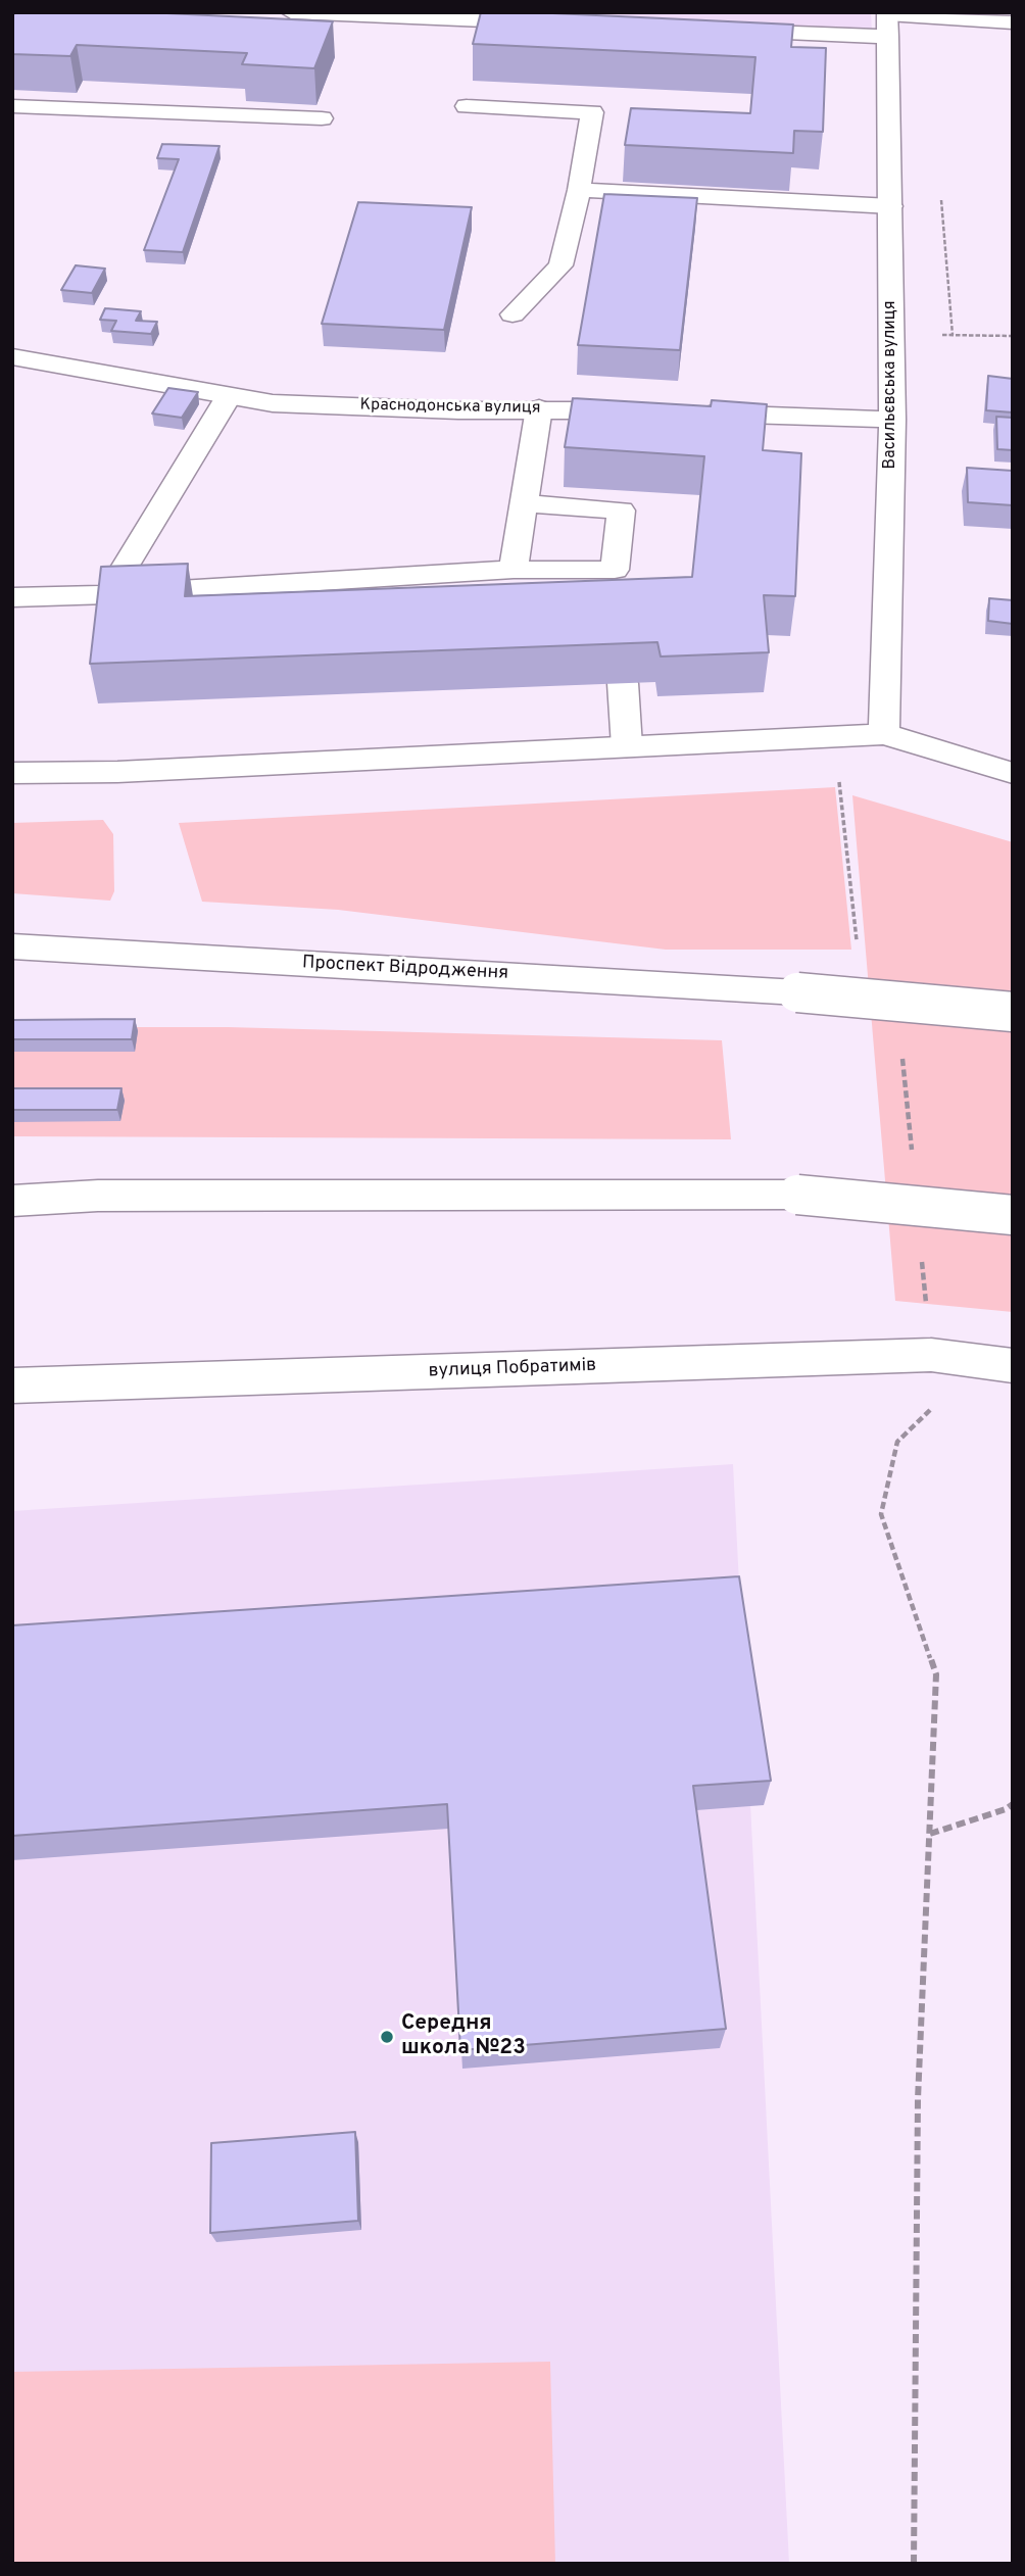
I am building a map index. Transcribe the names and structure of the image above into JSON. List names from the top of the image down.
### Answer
{
  "streets": {
    "street": [
      "Васильєвська вулиця",
      "Краснодонська вулиця",
      "Проспект Відродження",
      "вулиця Побратимів"
    ]
  },
  "places": ["Середня школа №23"]
}
